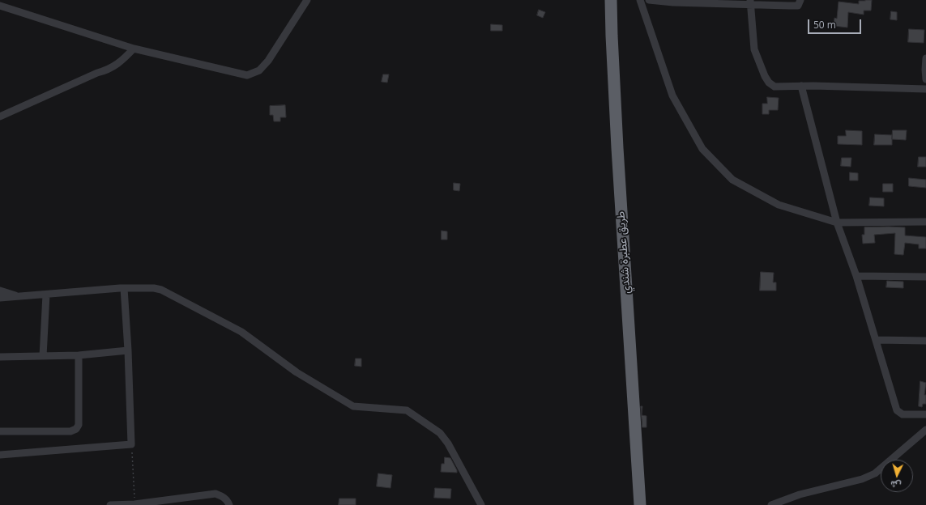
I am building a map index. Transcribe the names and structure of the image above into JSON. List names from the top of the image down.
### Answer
{
  "streets": {
    "highway": ["طريق عطبرة شندي"]
  },
  "scale_bar": "50 m",
  "north": "bottom"
}
